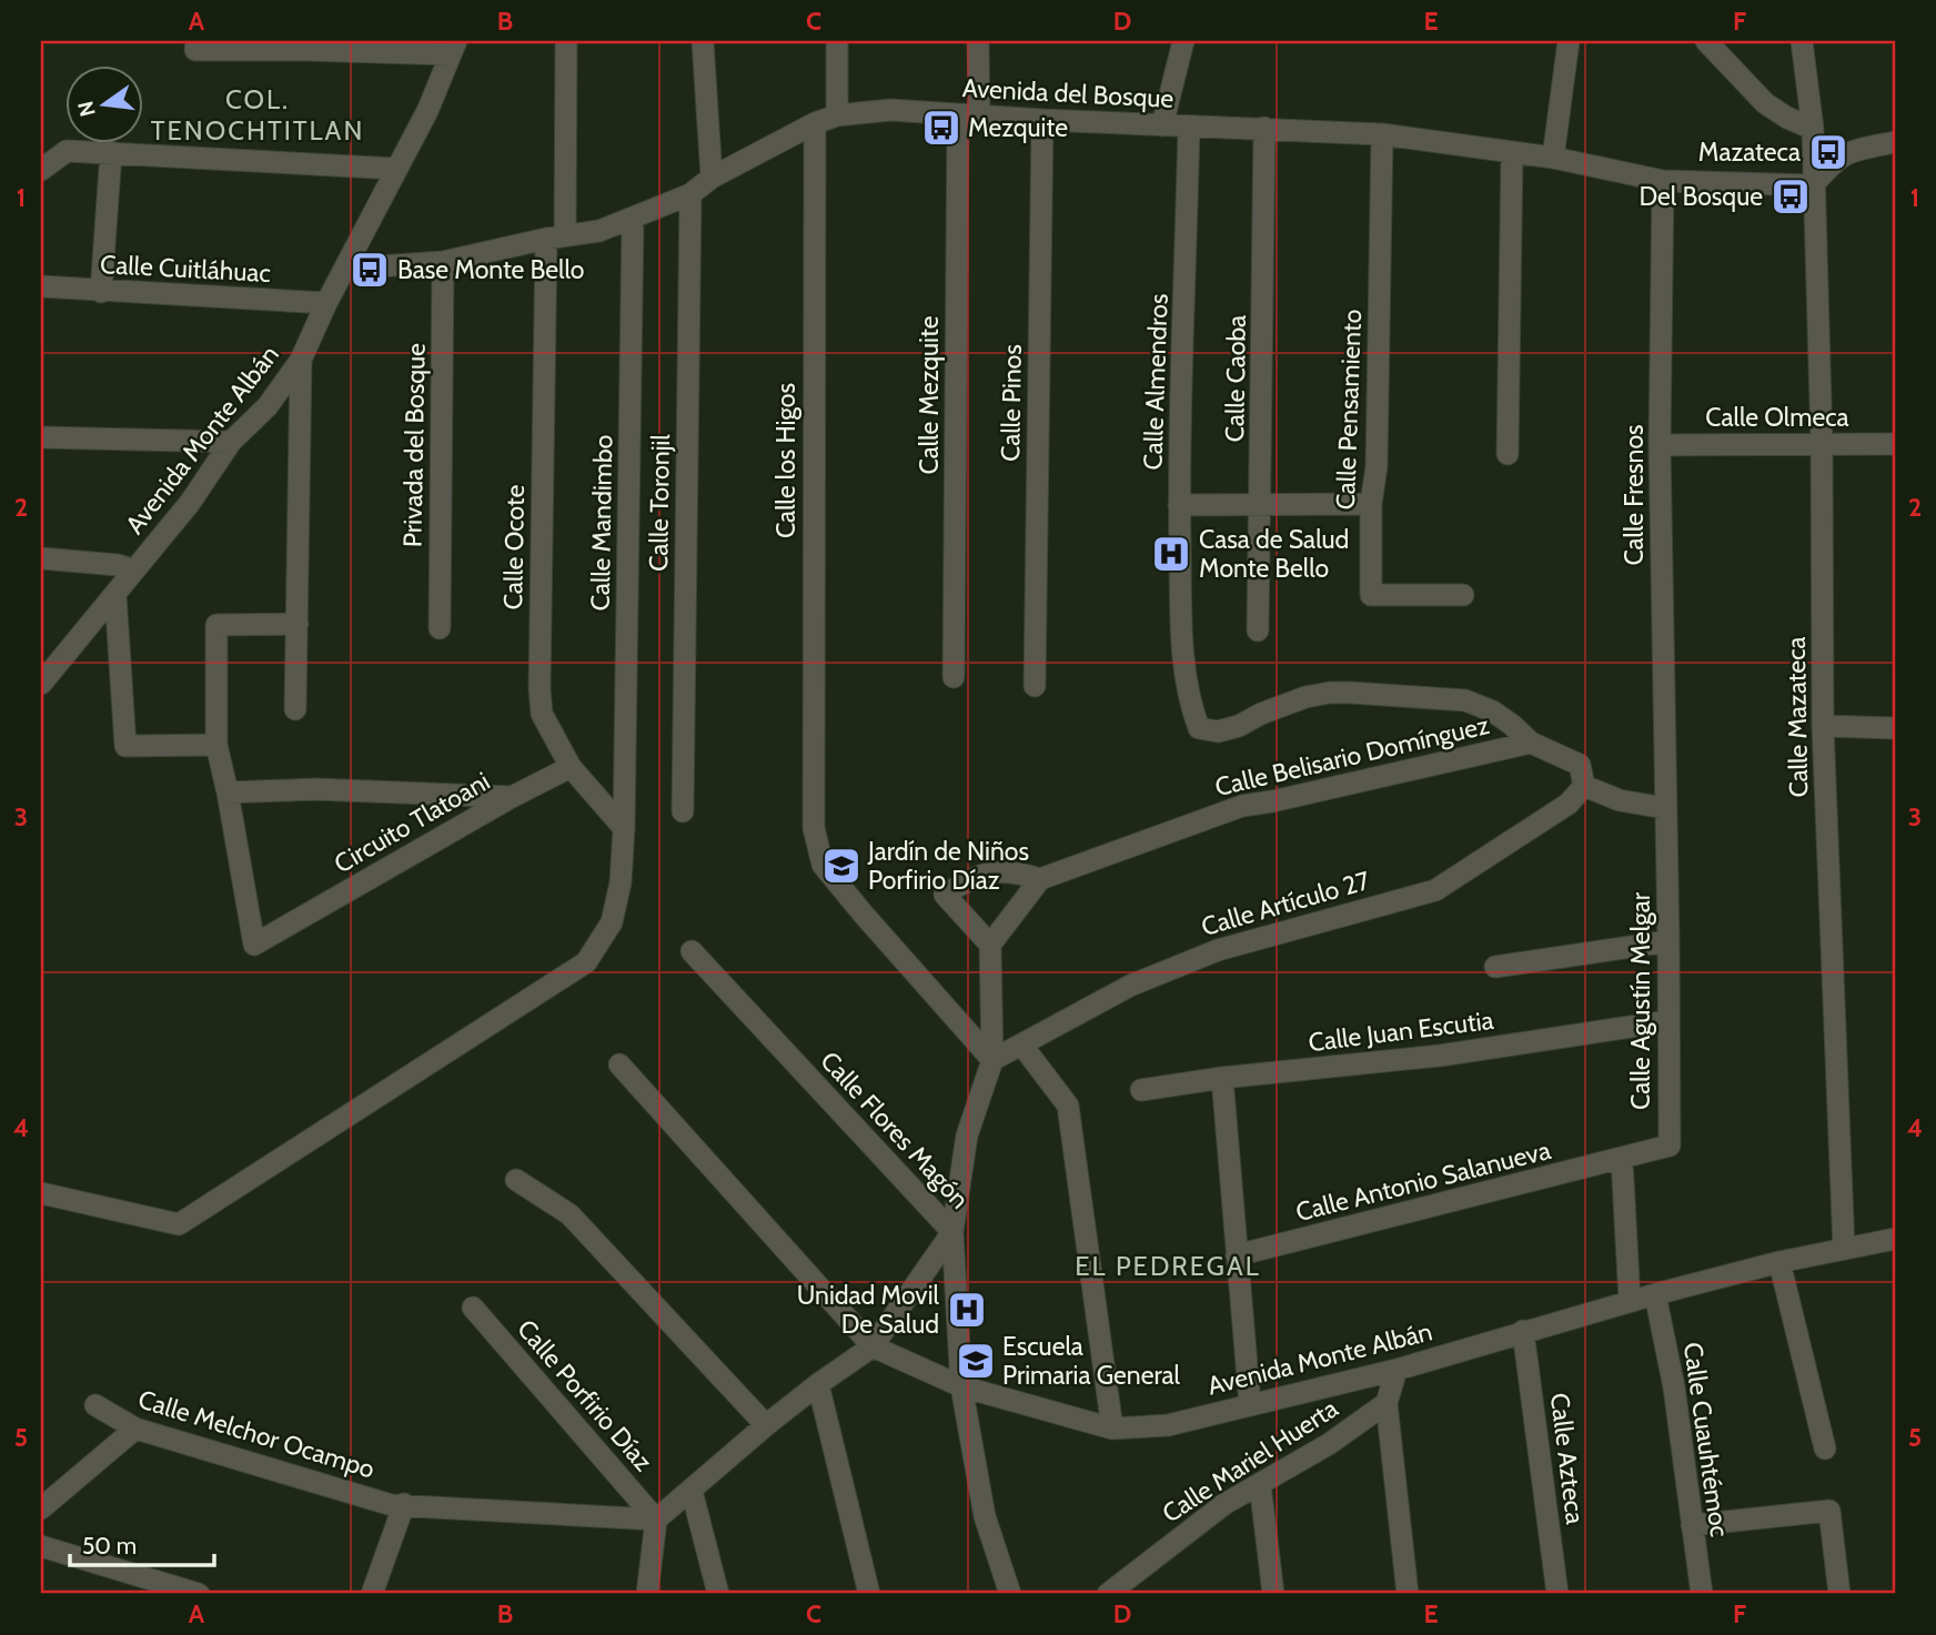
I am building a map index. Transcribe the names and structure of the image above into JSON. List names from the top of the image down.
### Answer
{
  "streets": {
    "street": [
      "Avenida del Bosque",
      "Calle Cuitláhuac",
      "Calle Caoba",
      "Calle Almendros",
      "Calle Mezquite",
      "Calle Pinos",
      "Calle Pensamiento",
      "Calle Olmeca",
      "Avenida Monte Albán",
      "Privada del Bosque",
      "Calle los Higos",
      "Calle Fresnos",
      "Calle Toronjil",
      "Calle Mandimbo",
      "Calle Ocote",
      "Calle Mazateca",
      "Calle Belisario Domínguez",
      "Circuito Tlatoani",
      "Calle Artículo 27",
      "Calle Agustín Melgar",
      "Calle Juan Escutia",
      "Calle Flores Magón",
      "Calle Antonio Salanueva",
      "Calle Porfirio Díaz",
      "Calle Melchor Ocampo",
      "Calle Cuauhtémoc",
      "Calle Azteca",
      "Calle Mariel Huerta"
    ]
  },
  "crossings": [
    ["Avenida del Bosque", "Calle Caoba"],
    ["Avenida del Bosque", "Calle Almendros"],
    ["Avenida del Bosque", "Calle Mezquite"],
    ["Avenida del Bosque", "Calle Pinos"],
    ["Avenida del Bosque", "Calle Pensamiento"],
    ["Avenida del Bosque", "Avenida Monte Albán"],
    ["Avenida del Bosque", "Privada del Bosque"],
    ["Avenida del Bosque", "Calle los Higos"],
    ["Avenida del Bosque", "Calle Fresnos"],
    ["Avenida del Bosque", "Calle Toronjil"],
    ["Avenida del Bosque", "Calle Mandimbo"],
    ["Avenida del Bosque", "Calle Ocote"],
    ["Avenida del Bosque", "Calle Mazateca"],
    ["Calle Cuitláhuac", "Avenida Monte Albán"],
    ["Calle Almendros", "Calle Belisario Domínguez"],
    ["Calle Olmeca", "Calle Fresnos"],
    ["Calle Olmeca", "Calle Mazateca"],
    ["Avenida Monte Albán", "Calle Mazateca"],
    ["Avenida Monte Albán", "Calle Flores Magón"],
    ["Avenida Monte Albán", "Calle Cuauhtémoc"],
    ["Avenida Monte Albán", "Calle Azteca"],
    ["Calle los Higos", "Calle Artículo 27"],
    ["Calle Fresnos", "Calle Agustín Melgar"],
    ["Calle Mandimbo", "Calle Ocote"],
    ["Calle Agustín Melgar", "Calle Juan Escutia"],
    ["Calle Agustín Melgar", "Calle Antonio Salanueva"]
  ],
  "districts": ["COL. TENOCHTITLAN", "EL PEDREGAL"],
  "places": {
    "bus stop": [
      "Mezquite",
      "Mazateca",
      "Del Bosque",
      "Base Monte Bello"
    ],
    "hospital": ["Casa de Salud Monte Bello", "Unidad Movil De Salud"],
    "school or university": ["Jardín de Niños Porfirio Díaz", "Escuela Primaria General"]
  },
  "scale_bar": "50 m",
  "north": "left",
  "grid": {
    "columns": [
      "A",
      "B",
      "C",
      "D",
      "E",
      "F"
    ],
    "rows": [
      "1",
      "2",
      "3",
      "4",
      "5"
    ]
  }
}
